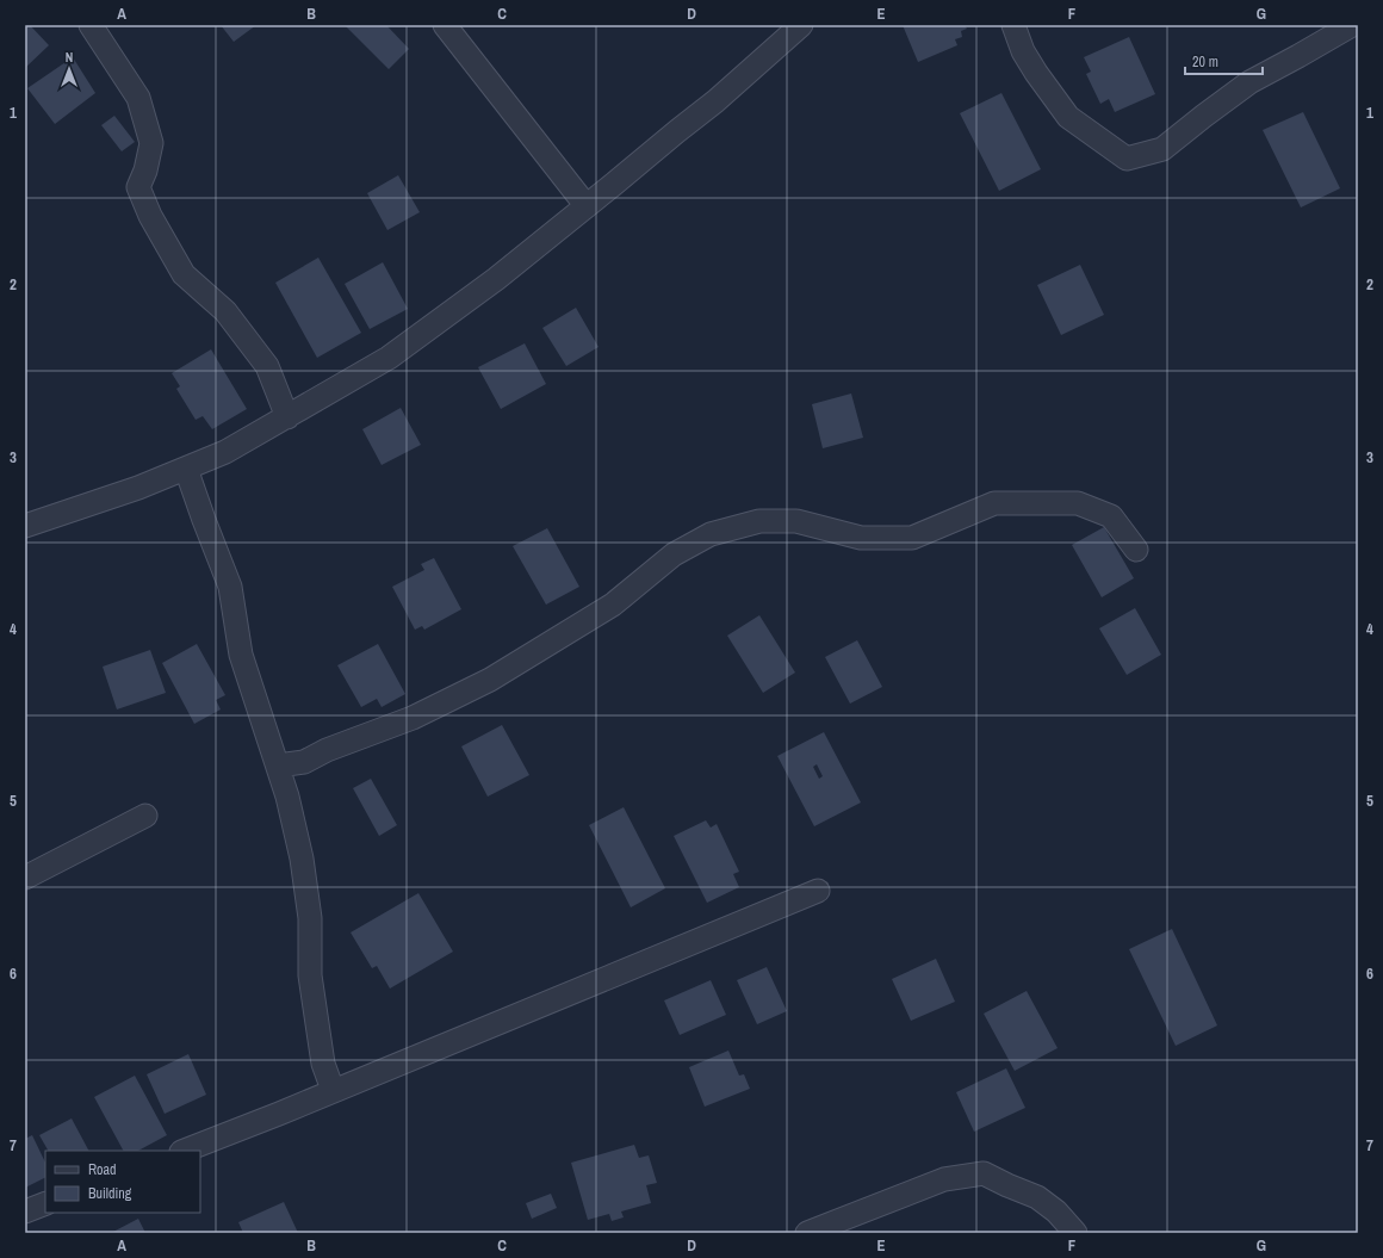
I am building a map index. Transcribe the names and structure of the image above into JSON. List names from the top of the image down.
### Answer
{
  "legend": ["Road", "Building"],
  "scale_bar": "20 m",
  "north": "top",
  "grid": {
    "columns": [
      "A",
      "B",
      "C",
      "D",
      "E",
      "F",
      "G"
    ],
    "rows": [
      "1",
      "2",
      "3",
      "4",
      "5",
      "6",
      "7"
    ]
  }
}
